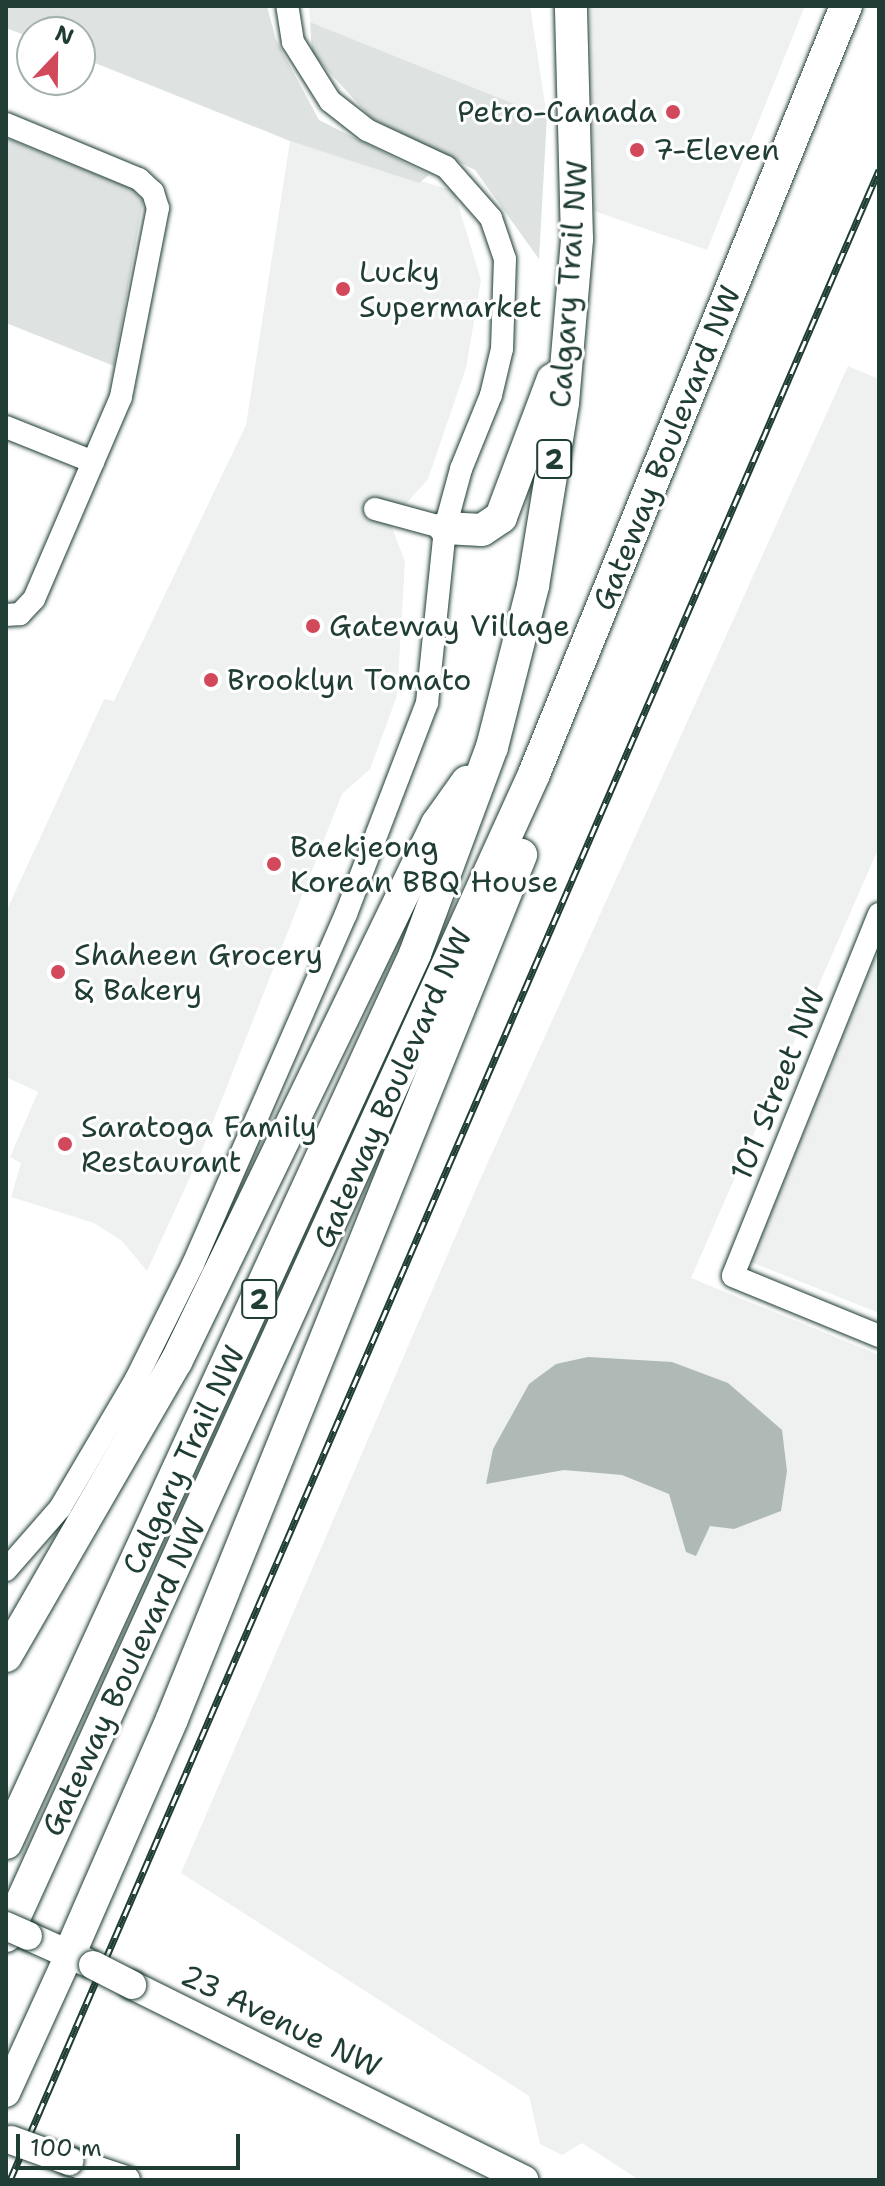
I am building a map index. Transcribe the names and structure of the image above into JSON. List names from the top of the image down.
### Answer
{
  "streets": {
    "highway": ["Calgary Trail NW", "Gateway Boulevard NW", "2"],
    "main road": ["23 Avenue NW"],
    "street": ["101 Street NW"]
  },
  "crossings": [
    ["Gateway Boulevard NW", "23 Avenue NW"]
  ],
  "places": [
    "Petro-Canada",
    "7-Eleven",
    "Lucky Supermarket",
    "Gateway Village",
    "Brooklyn Tomato",
    "Baekjeong Korean BBQ House",
    "Shaheen Grocery & Bakery",
    "Saratoga Family Restaurant"
  ],
  "scale_bar": "100 m",
  "north": "top"
}
